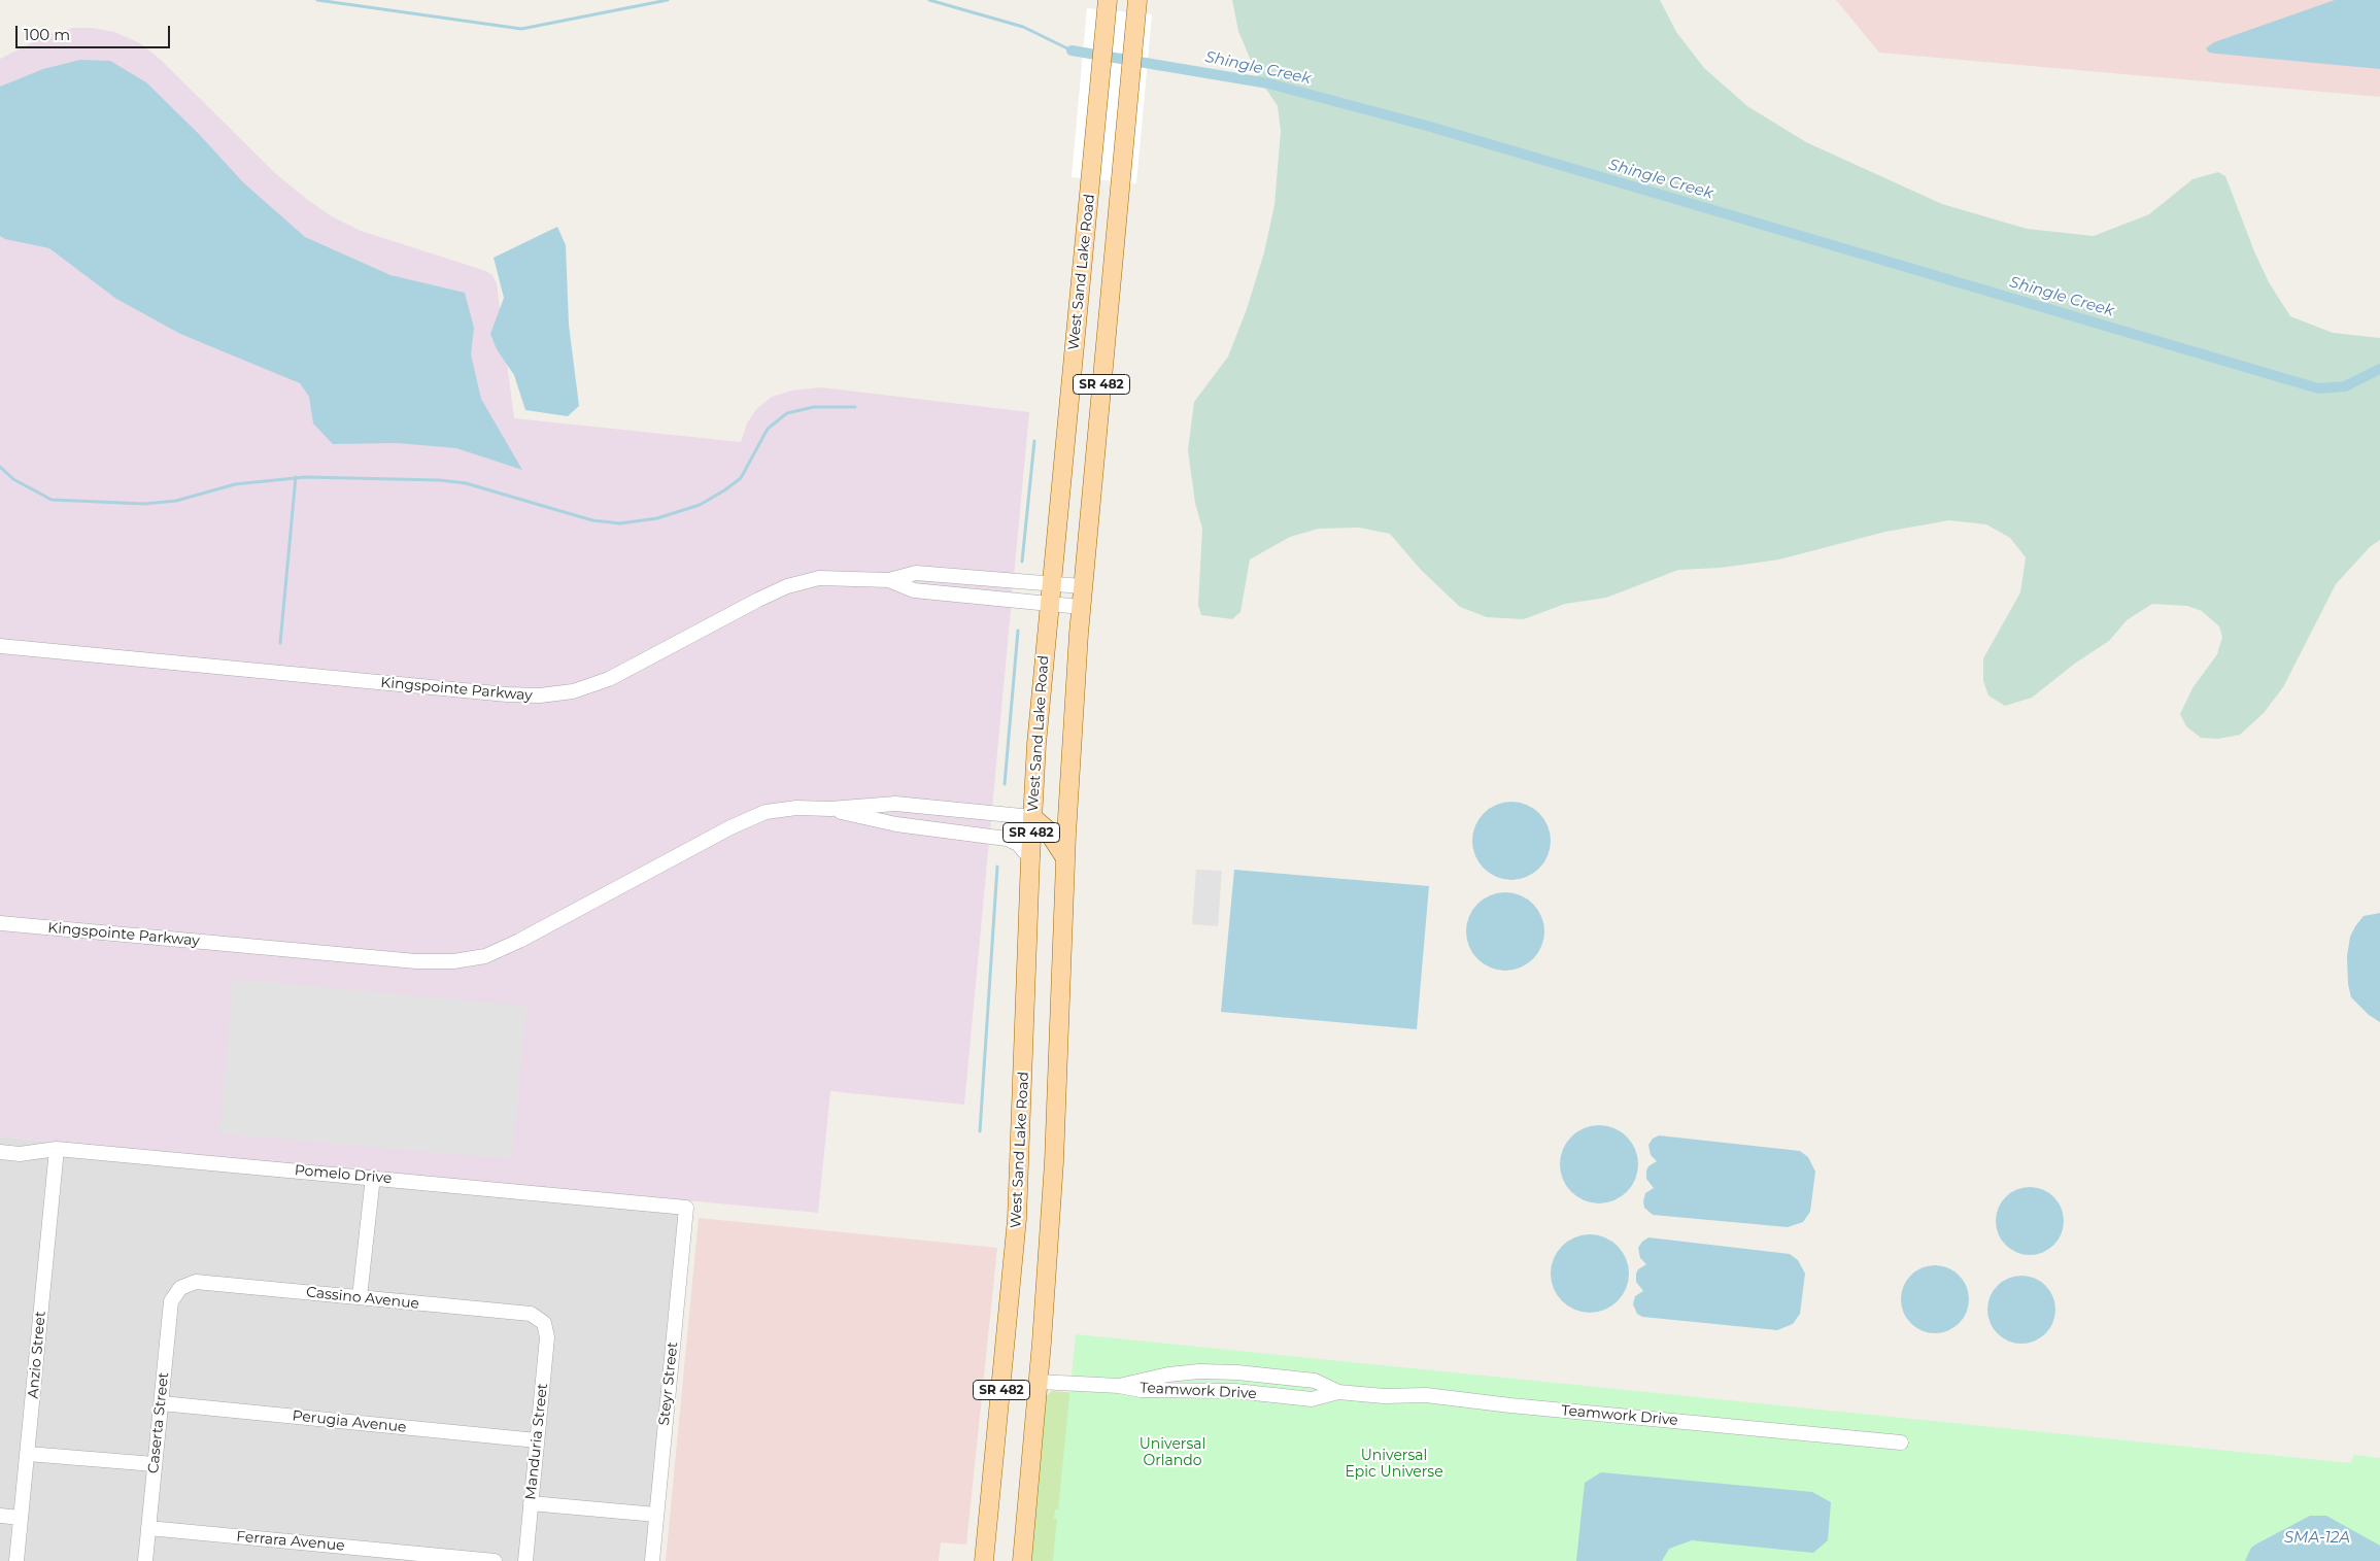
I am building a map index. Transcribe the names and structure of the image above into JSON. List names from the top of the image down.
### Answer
{
  "streets": {
    "main road": ["West Sand Lake Road", "SR 482"],
    "street": [
      "Kingspointe Parkway",
      "Pomelo Drive",
      "Cassino Avenue",
      "Anzio Street",
      "Steyr Street",
      "Teamwork Drive",
      "Perugia Avenue",
      "Caserta Street",
      "Manduria Street",
      "Ferrara Avenue"
    ]
  },
  "crossings": [
    ["West Sand Lake Road", "Kingspointe Parkway"],
    ["West Sand Lake Road", "Teamwork Drive"],
    ["Pomelo Drive", "Anzio Street"],
    ["Pomelo Drive", "Steyr Street"],
    ["Cassino Avenue", "Caserta Street"],
    ["Cassino Avenue", "Manduria Street"],
    ["Perugia Avenue", "Caserta Street"],
    ["Perugia Avenue", "Manduria Street"],
    ["Caserta Street", "Ferrara Avenue"]
  ],
  "water": ["Shingle Creek", "SMA-12A"],
  "parks": ["Universal Orlando", "Universal Epic Universe"],
  "scale_bar": "100 m"
}
